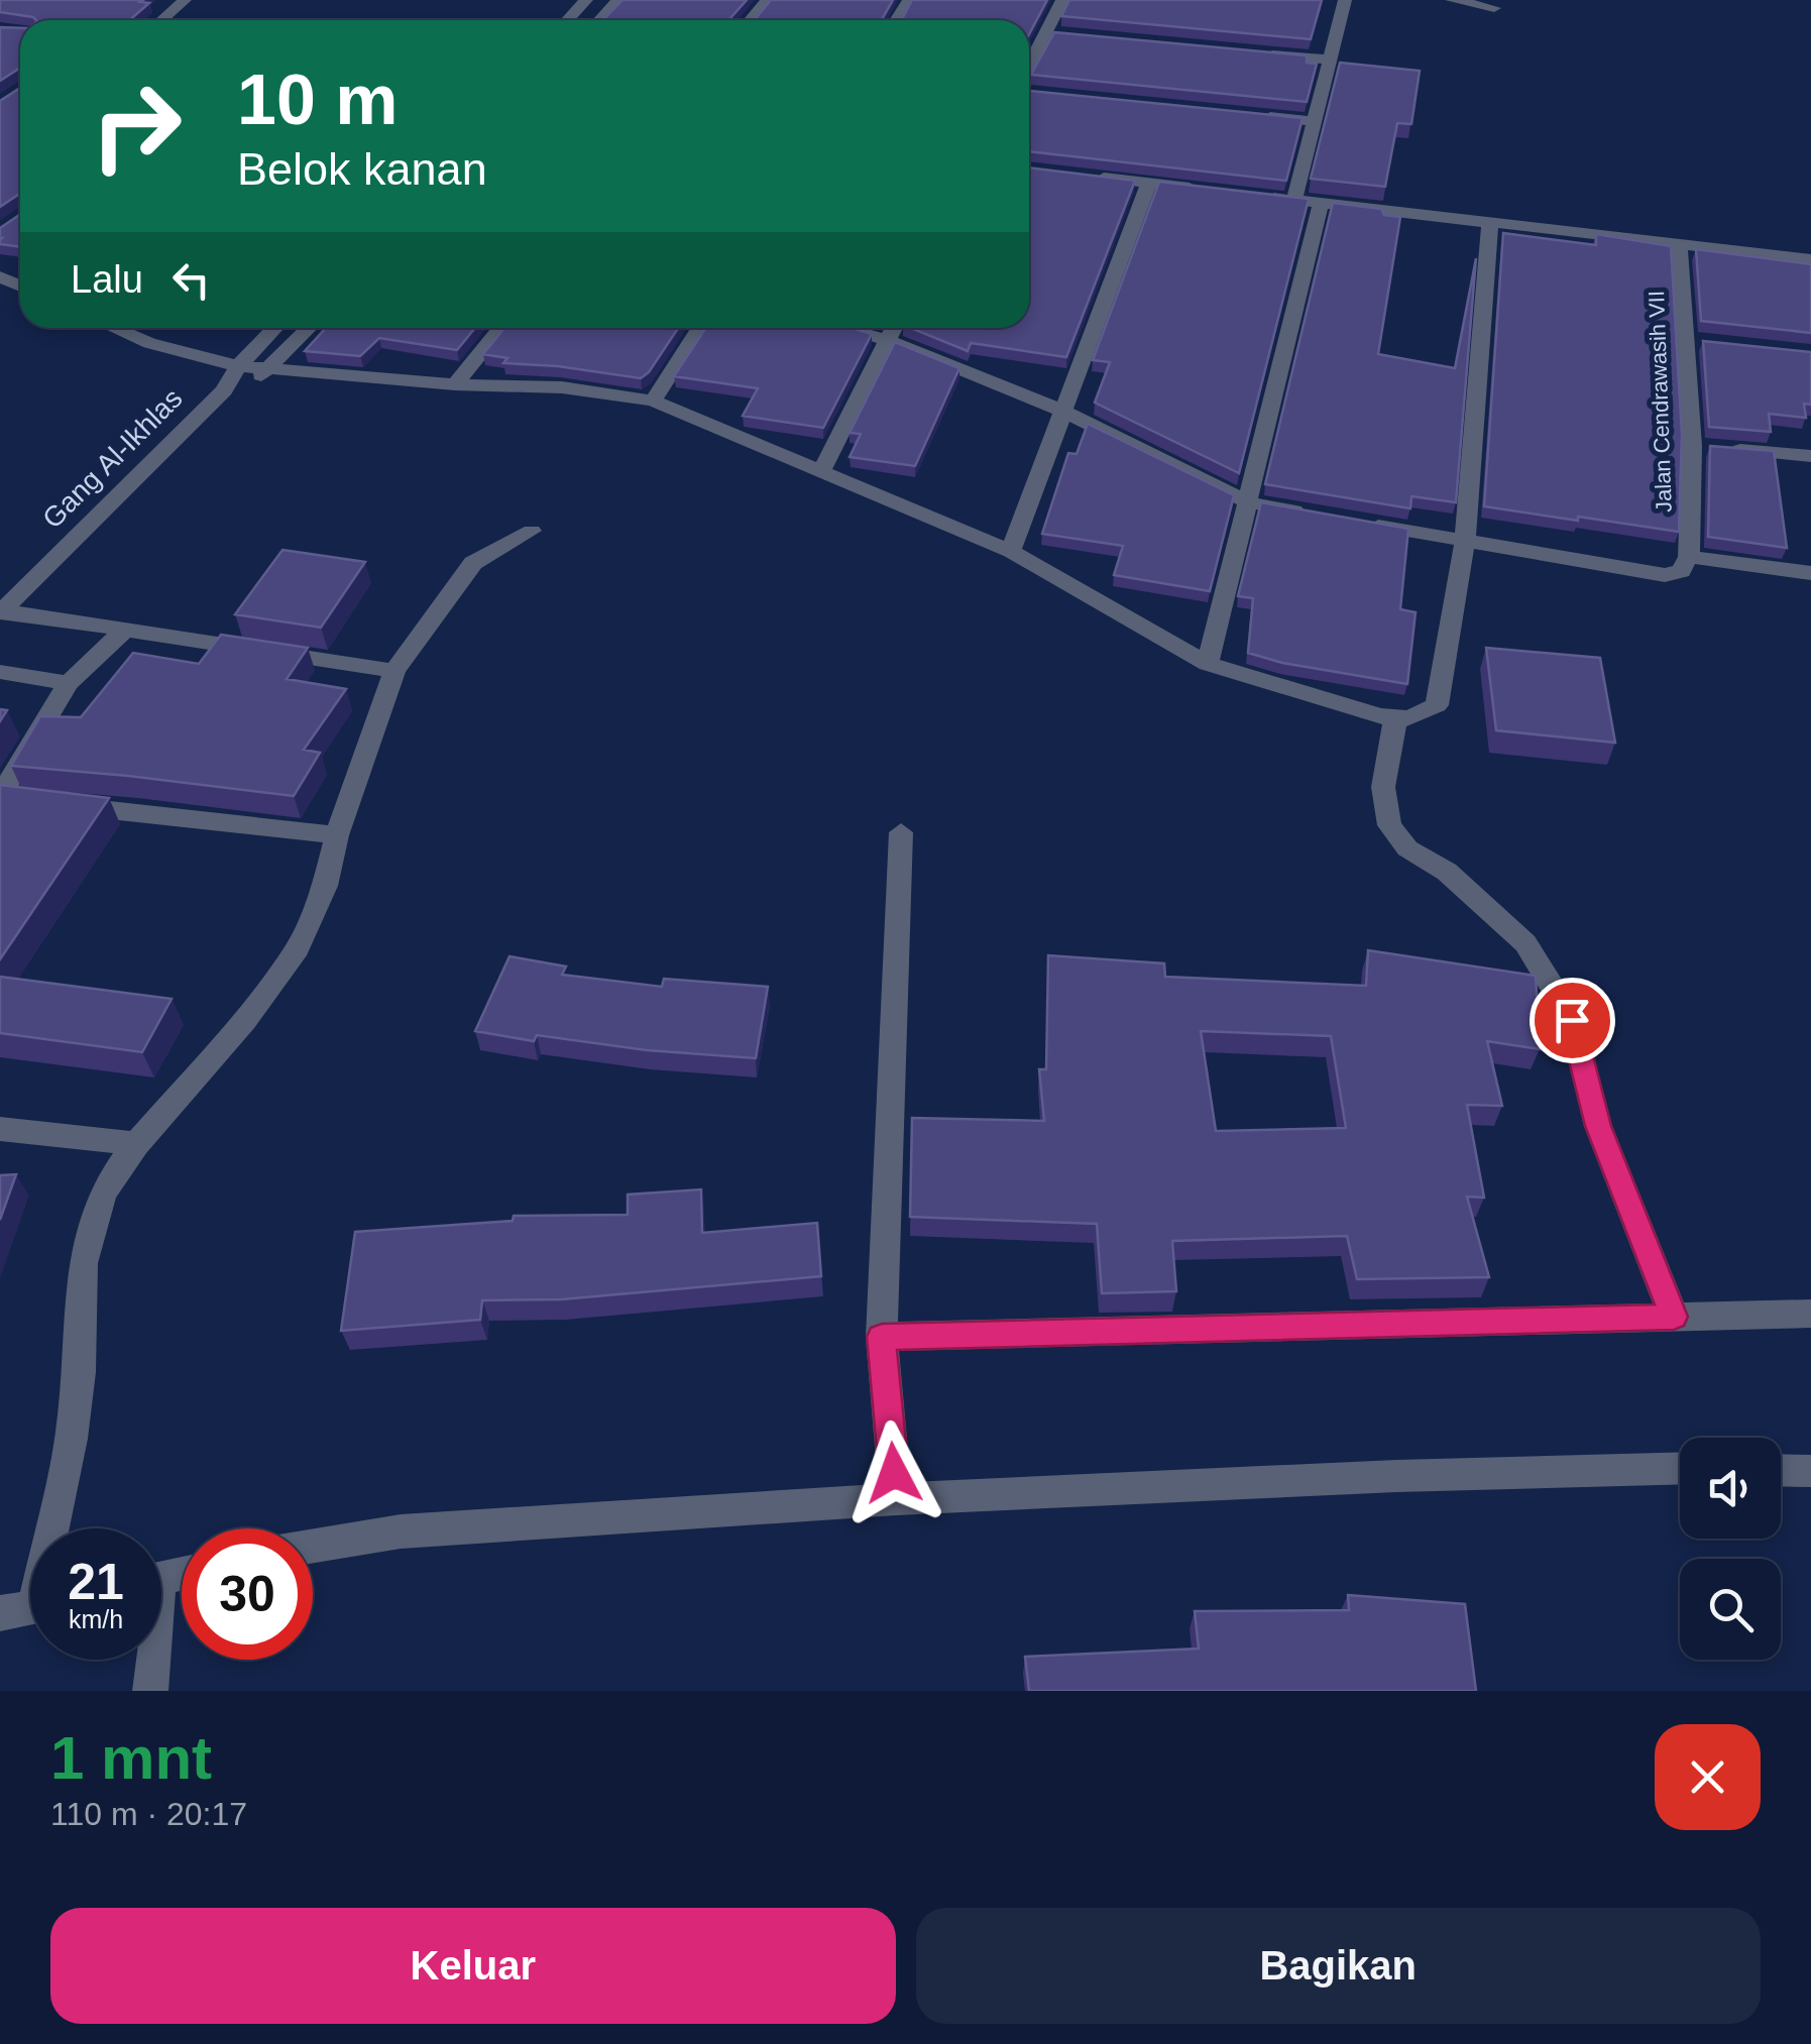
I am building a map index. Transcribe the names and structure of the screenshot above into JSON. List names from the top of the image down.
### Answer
{
  "streets": {
    "street": ["Jalan Cendrawasih VII", "Gang Al-Ikhlas"]
  },
  "page": {
    "turn": ["10 m", "Belok kanan"],
    "then": "Lalu",
    "speed": "21 km/h",
    "limit": "30",
    "heading": ["1 mnt", "110 m · 20:17"],
    "buttons": ["Keluar", "Bagikan"]
  }
}
